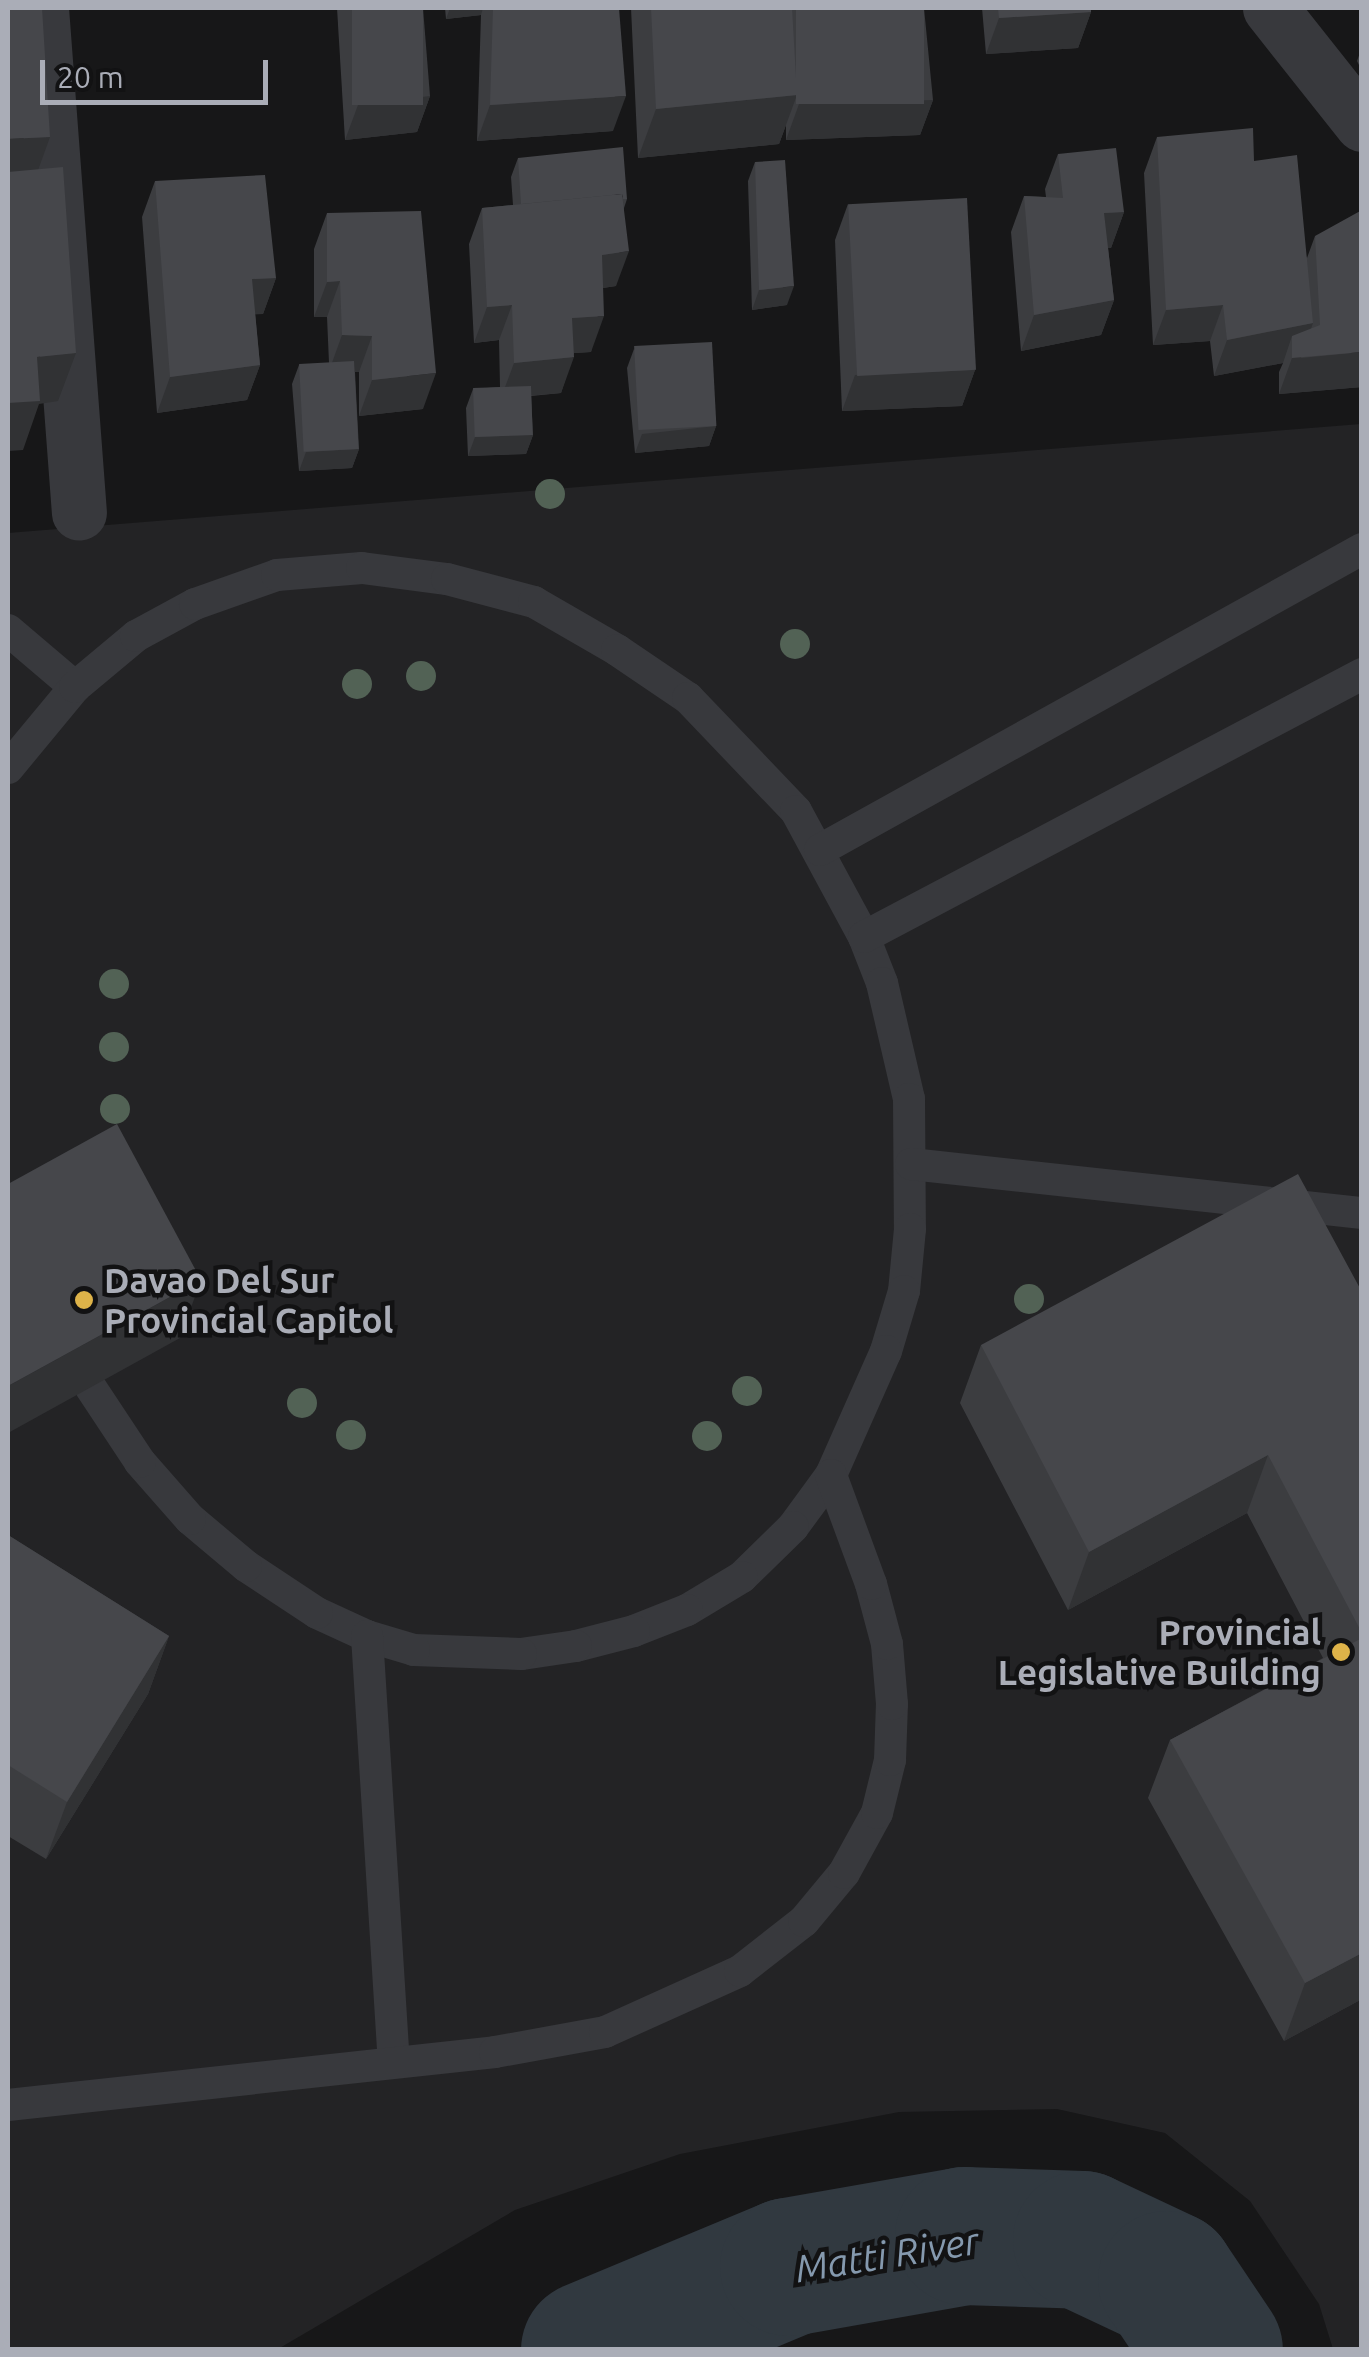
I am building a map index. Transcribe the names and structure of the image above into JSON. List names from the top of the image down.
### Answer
{
  "water": ["Matti River"],
  "places": ["Davao Del Sur Provincial Capitol", "Provincial Legislative Building"],
  "scale_bar": "20 m"
}
